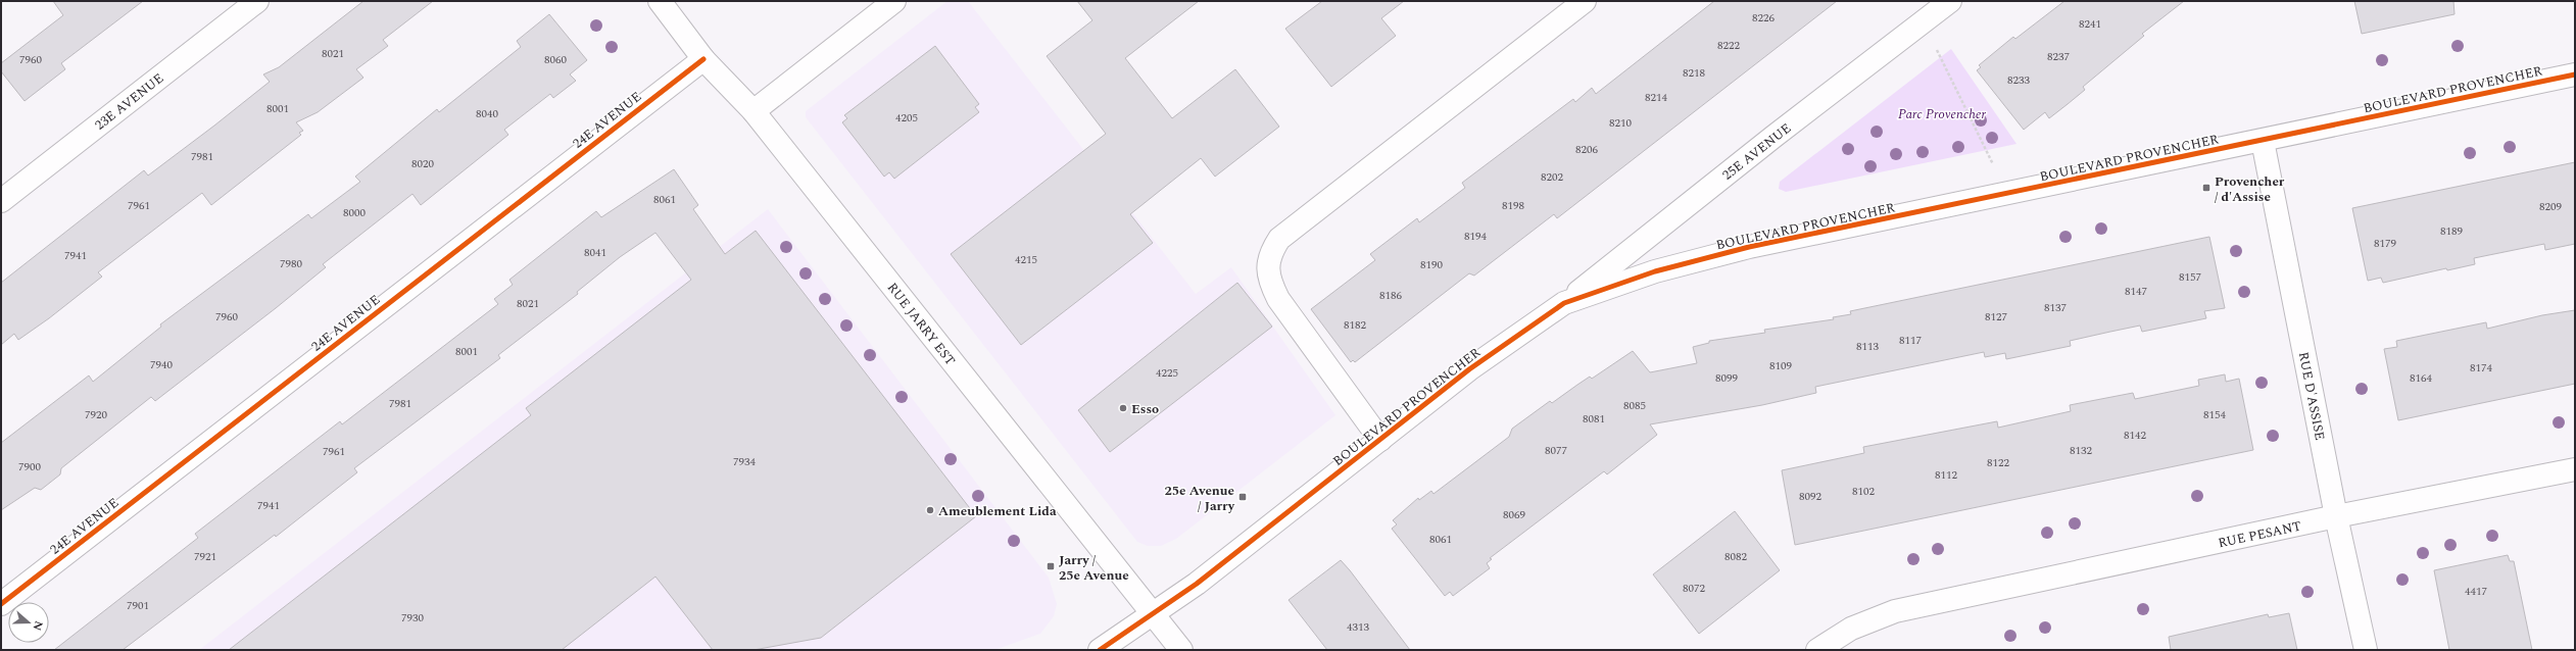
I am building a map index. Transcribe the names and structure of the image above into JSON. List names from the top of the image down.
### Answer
{
  "streets": {
    "street": [
      "BOULEVARD PROVENCHER",
      "23E AVENUE",
      "24E AVENUE",
      "25E AVENUE",
      "RUE JARRY EST",
      "RUE D'ASSISE",
      "RUE PESANT"
    ]
  },
  "crossings": [
    ["BOULEVARD PROVENCHER", "25E AVENUE"],
    ["BOULEVARD PROVENCHER", "RUE JARRY EST"],
    ["BOULEVARD PROVENCHER", "RUE D'ASSISE"],
    ["24E AVENUE", "RUE JARRY EST"],
    ["RUE D'ASSISE", "RUE PESANT"]
  ],
  "parks": ["Parc Provencher"],
  "places": {
    "transit": ["Provencher / d'Assise", "25e Avenue / Jarry", "Jarry / 25e Avenue"],
    "other": ["Esso", "Ameublement Lida"]
  },
  "house_numbers": [
    "8226",
    "8241",
    "8222",
    "8021",
    "8237",
    "7960",
    "8060",
    "8218",
    "8233",
    "8214",
    "8001",
    "8040",
    "4205",
    "8210",
    "8206",
    "7981",
    "8020",
    "8202",
    "8061",
    "7961",
    "8198",
    "8209",
    "8000",
    "8189",
    "8194",
    "8179",
    "8041",
    "7941",
    "4215",
    "7980",
    "8190",
    "8157",
    "8147",
    "8186",
    "8021",
    "8137",
    "7960",
    "8127",
    "8182",
    "8117",
    "8113",
    "8001",
    "7940",
    "8109",
    "8174",
    "4225",
    "8099",
    "8164",
    "7981",
    "8085",
    "7920",
    "8154",
    "8081",
    "8142",
    "8077",
    "8132",
    "7961",
    "7934",
    "8122",
    "7900",
    "8112",
    "8102",
    "8092",
    "7941",
    "8069",
    "8061",
    "7921",
    "8082",
    "8072",
    "4417",
    "7901",
    "7930",
    "4313"
  ],
  "north": "right"
}
